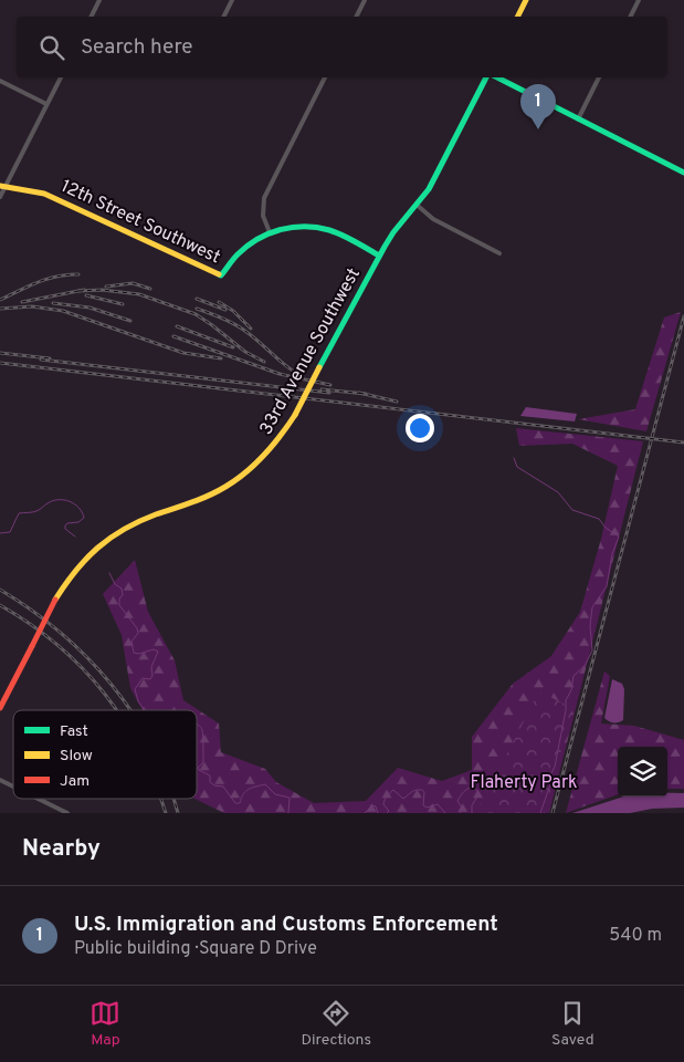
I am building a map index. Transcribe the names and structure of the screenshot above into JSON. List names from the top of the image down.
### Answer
{
  "streets": {
    "street": ["12th Street Southwest", "33rd Avenue Southwest"]
  },
  "crossings": [
    ["12th Street Southwest", "33rd Avenue Southwest"]
  ],
  "parks": ["Flaherty Park"],
  "legend": ["Fast", "Slow", "Jam"],
  "page": {
    "search": "Search here",
    "pins": "1",
    "heading": "Nearby",
    "list": [
      {
        "mark": "1",
        "name": "U.S. Immigration and Customs Enforcement",
        "note": "Public building · Square D Drive",
        "value": "540 m"
      }
    ],
    "nav": ["Map", "Directions", "Saved"]
  }
}
